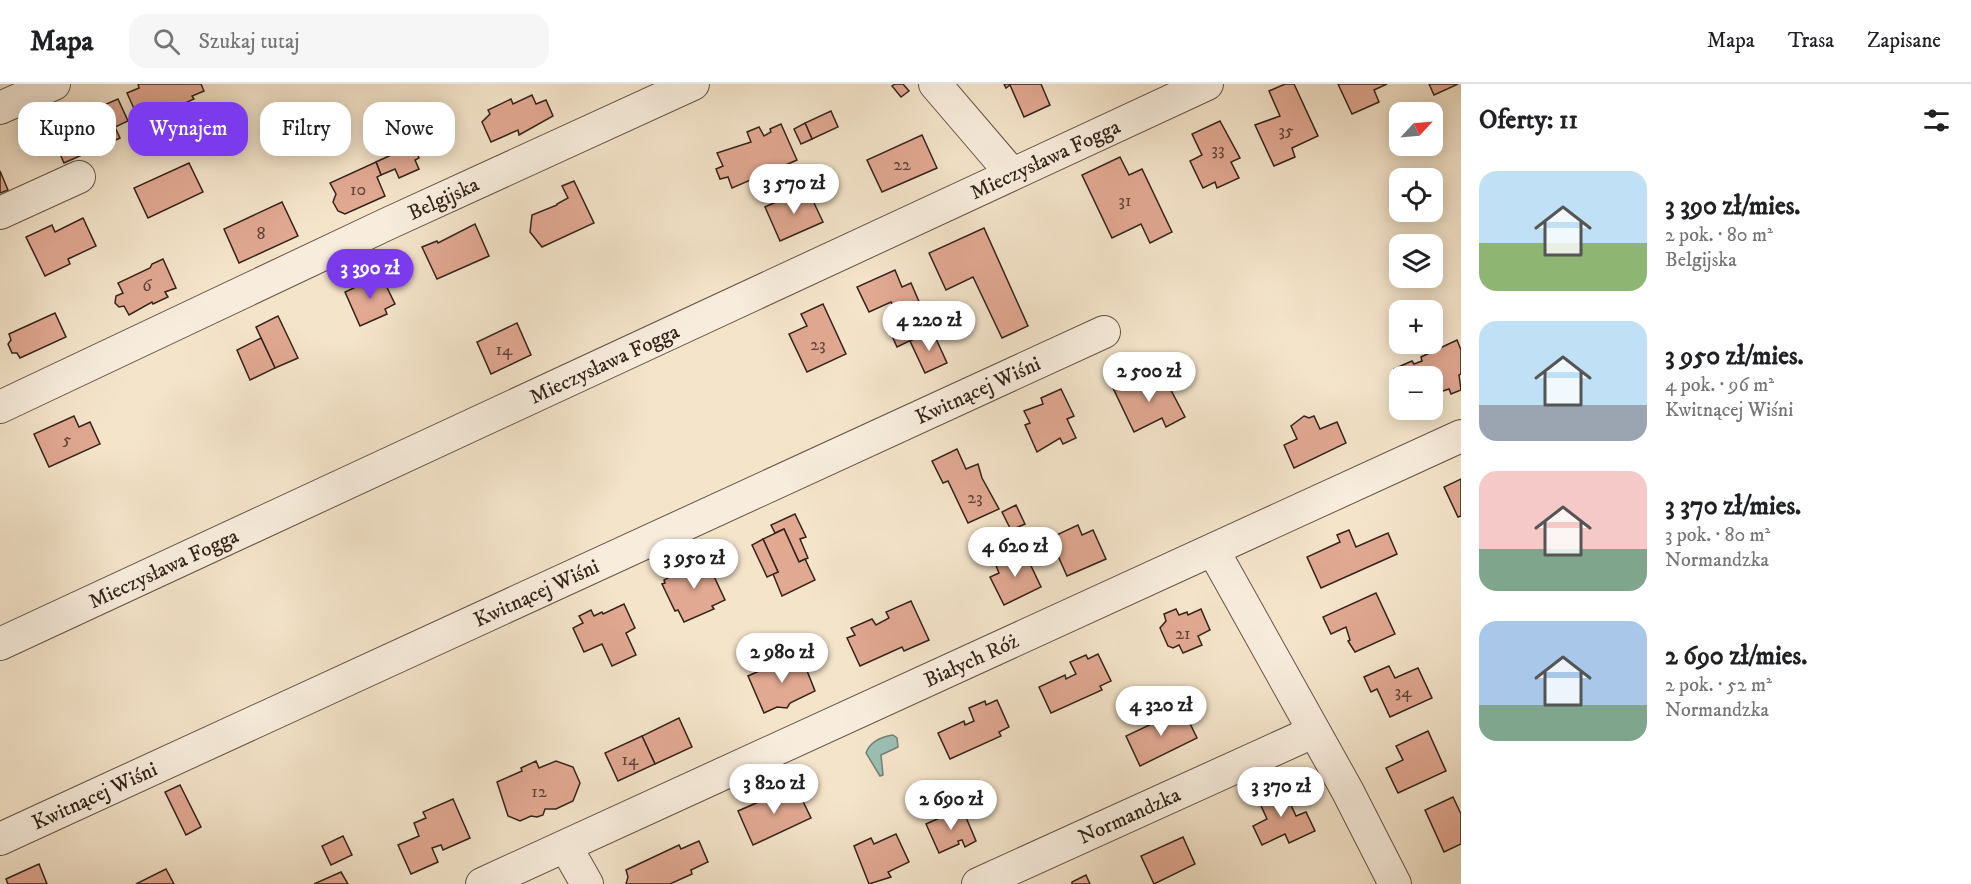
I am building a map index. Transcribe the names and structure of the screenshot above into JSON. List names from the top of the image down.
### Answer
{
  "streets": {
    "street": [
      "Mieczysława Fogga",
      "Belgijska",
      "Kwitnącej Wiśni",
      "Białych Róż",
      "Normandzka"
    ]
  },
  "house_numbers": [
    "35",
    "33",
    "22",
    "10",
    "31",
    "8",
    "6",
    "23",
    "14",
    "5",
    "23",
    "21",
    "34",
    "14",
    "12"
  ],
  "north": "top right",
  "page": {
    "header": "Mapa",
    "search": "Szukaj tutaj",
    "nav": ["Mapa", "Trasa", "Zapisane"],
    "heading": "Oferty: 11",
    "map_buttons": ["+", "−"],
    "chip": [
      "Kupno",
      "Wynajem",
      "Filtry",
      "Nowe"
    ],
    "list": [
      {
        "name": "3 390 zł/mies.",
        "note": "2 pok. · 80 m² · Belgijska"
      },
      {
        "name": "3 950 zł/mies.",
        "note": "4 pok. · 96 m² · Kwitnącej Wiśni"
      },
      {
        "name": "3 370 zł/mies.",
        "note": "3 pok. · 80 m² · Normandzka"
      },
      {
        "name": "2 690 zł/mies.",
        "note": "2 pok. · 52 m² · Normandzka"
      }
    ],
    "price": [
      "3 570 zł",
      "3 390 zł",
      "4 220 zł",
      "2 500 zł",
      "4 620 zł",
      "3 950 zł",
      "2 980 zł",
      "4 320 zł",
      "3 820 zł",
      "3 370 zł",
      "2 690 zł"
    ]
  }
}
